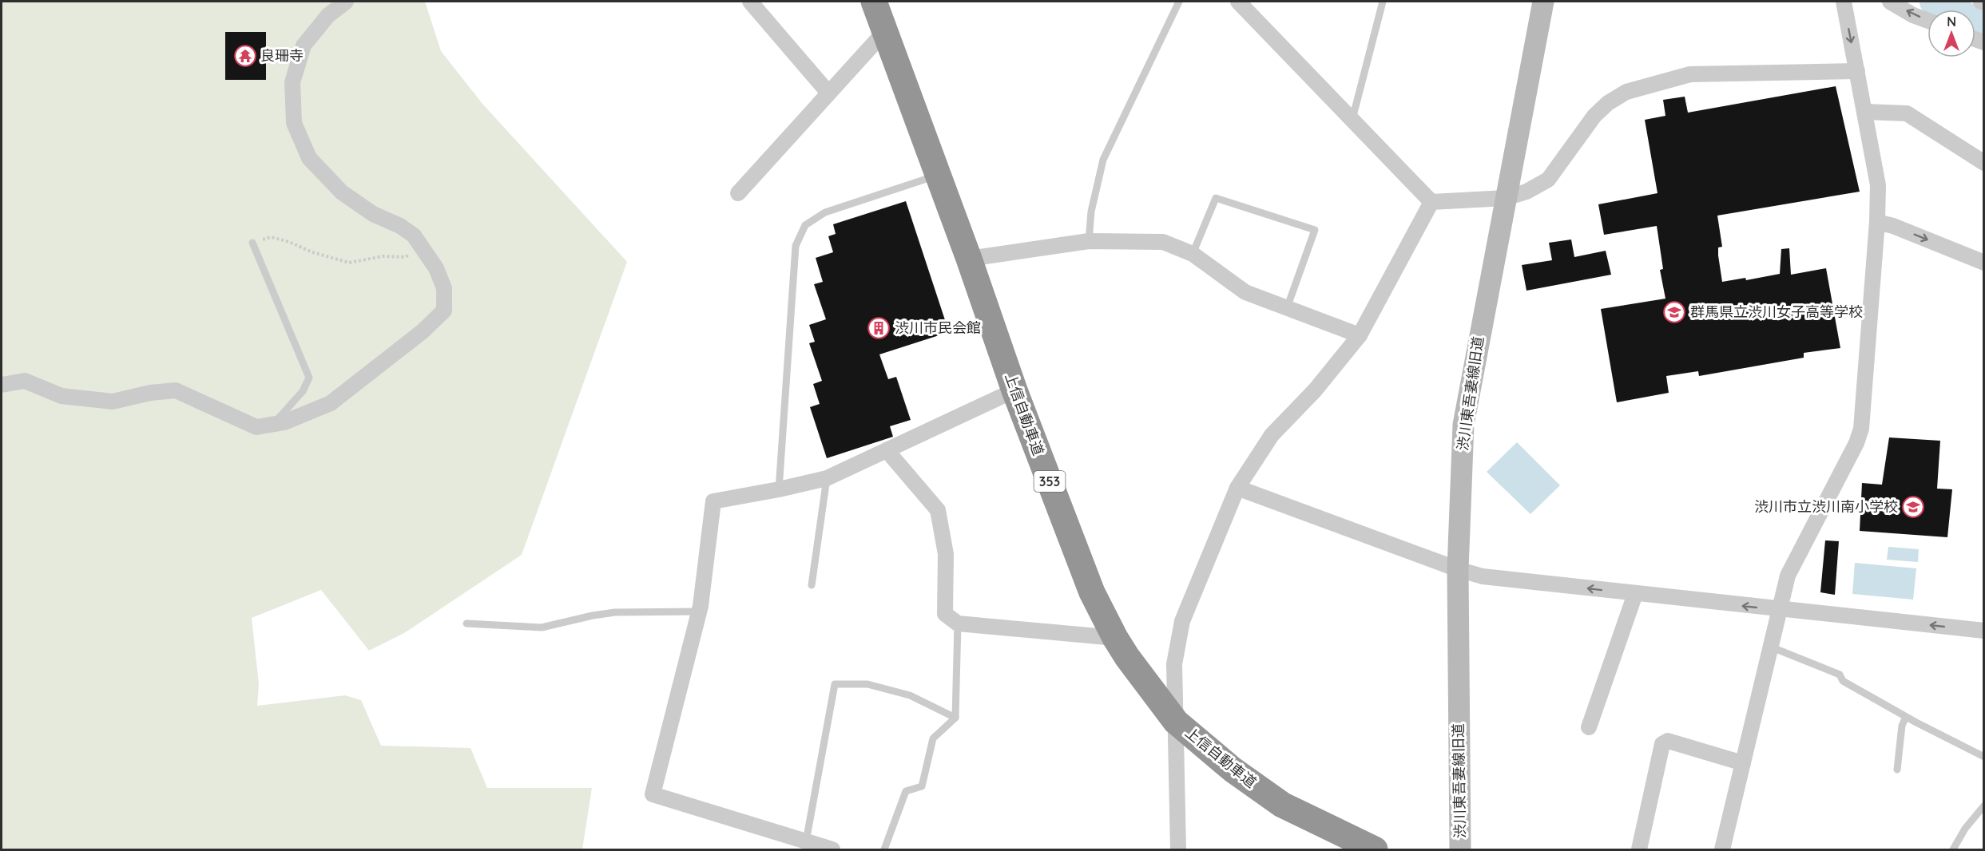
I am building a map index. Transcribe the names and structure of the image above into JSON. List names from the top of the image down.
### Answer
{
  "streets": {
    "highway": ["上信自動車道", "353"],
    "street": ["渋川東吾妻線旧道"]
  },
  "places": {
    "temple": ["良珊寺"],
    "school or university": ["群馬県立渋川女子高等学校", "渋川市立渋川南小学校"],
    "building": ["渋川市民会館"]
  },
  "north": "top"
}
